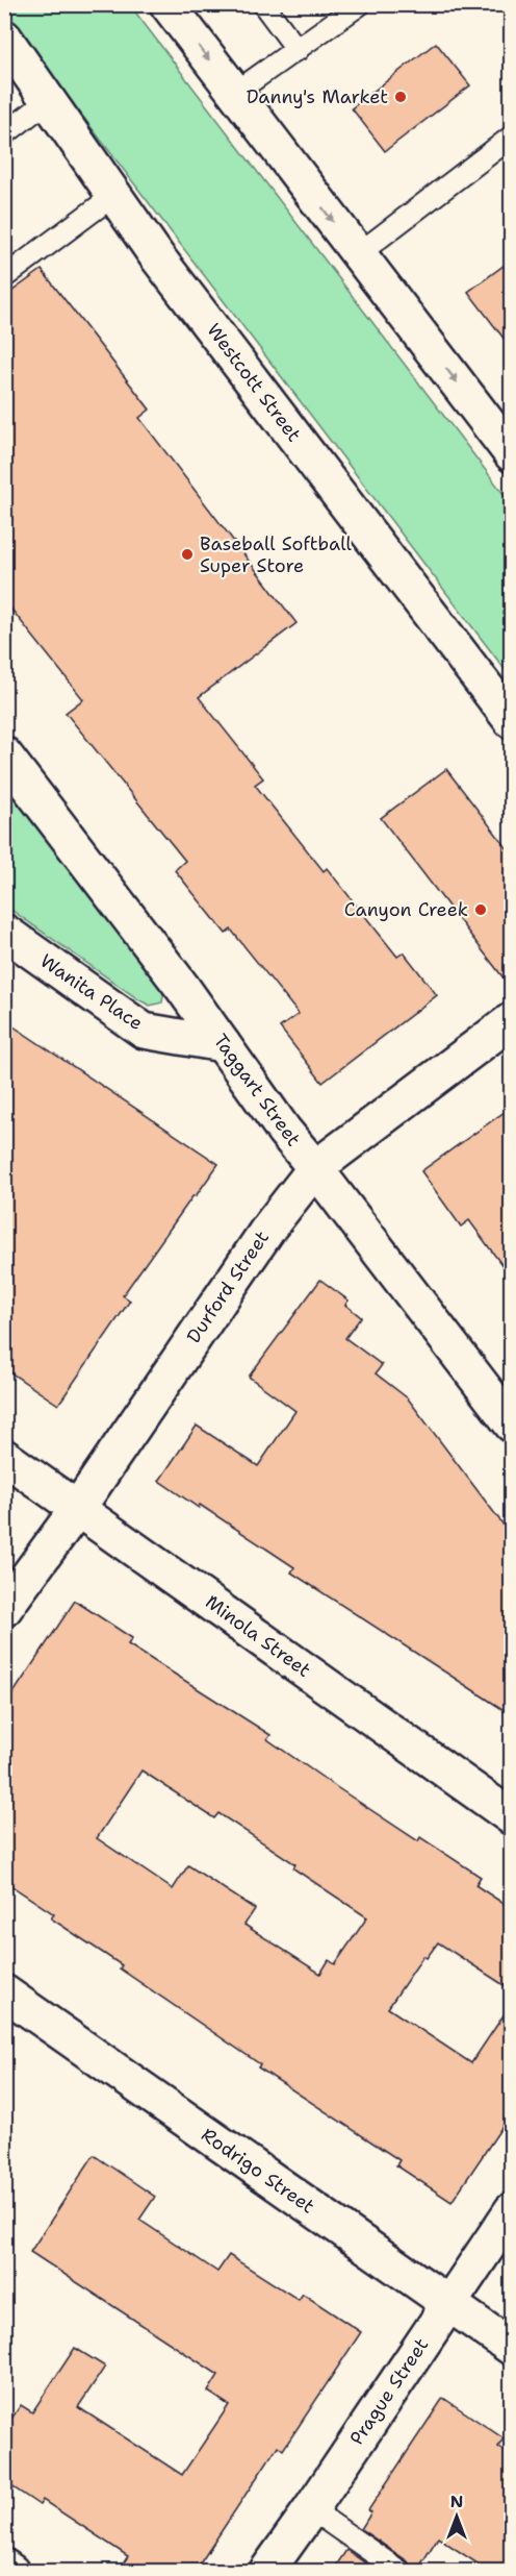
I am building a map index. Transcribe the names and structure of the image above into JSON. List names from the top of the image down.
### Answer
{
  "streets": {
    "street": [
      "Westcott Street",
      "Wanita Place",
      "Taggart Street",
      "Durford Street",
      "Minola Street",
      "Rodrigo Street",
      "Prague Street"
    ]
  },
  "crossings": [
    ["Wanita Place", "Taggart Street"],
    ["Taggart Street", "Durford Street"],
    ["Durford Street", "Minola Street"],
    ["Rodrigo Street", "Prague Street"]
  ],
  "places": ["Danny's Market", "Baseball Softball Super Store", "Canyon Creek"],
  "north": "top"
}
